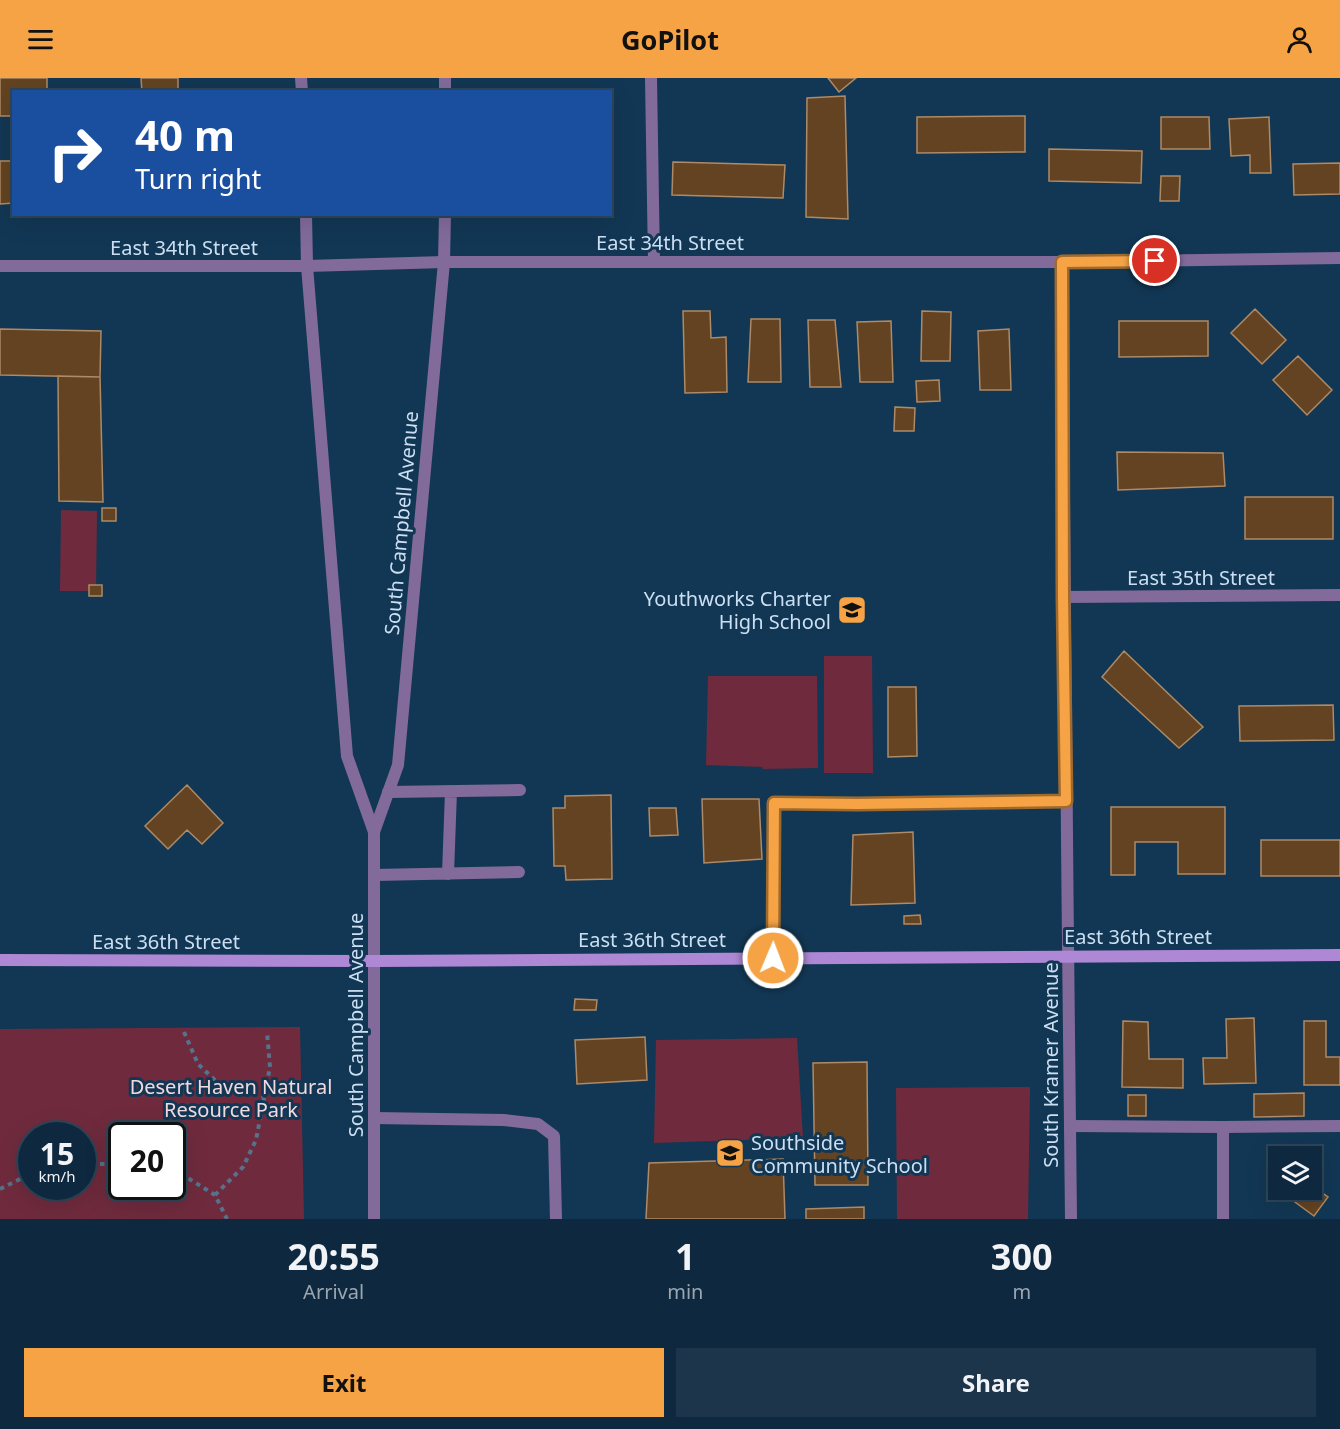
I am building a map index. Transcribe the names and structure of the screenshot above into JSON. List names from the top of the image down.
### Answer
{
  "streets": {
    "main road": ["East 36th Street"],
    "street": [
      "East 34th Street",
      "South Campbell Avenue",
      "East 35th Street",
      "South Kramer Avenue"
    ]
  },
  "crossings": [
    ["East 34th Street", "South Campbell Avenue"],
    ["East 34th Street", "South Kramer Avenue"],
    ["South Campbell Avenue", "East 36th Street"],
    ["East 35th Street", "South Kramer Avenue"],
    ["East 36th Street", "South Kramer Avenue"]
  ],
  "parks": ["Desert Haven Natural Resource Park"],
  "places": {
    "school or university": ["Youthworks Charter High School", "Southside Community School"]
  },
  "page": {
    "header": "GoPilot",
    "turn": ["40 m", "Turn right"],
    "speed": "15 km/h",
    "limit": "20",
    "eta": [
      "20:55",
      "Arrival",
      "1",
      "min",
      "300",
      "m"
    ],
    "buttons": ["Exit", "Share"]
  }
}
